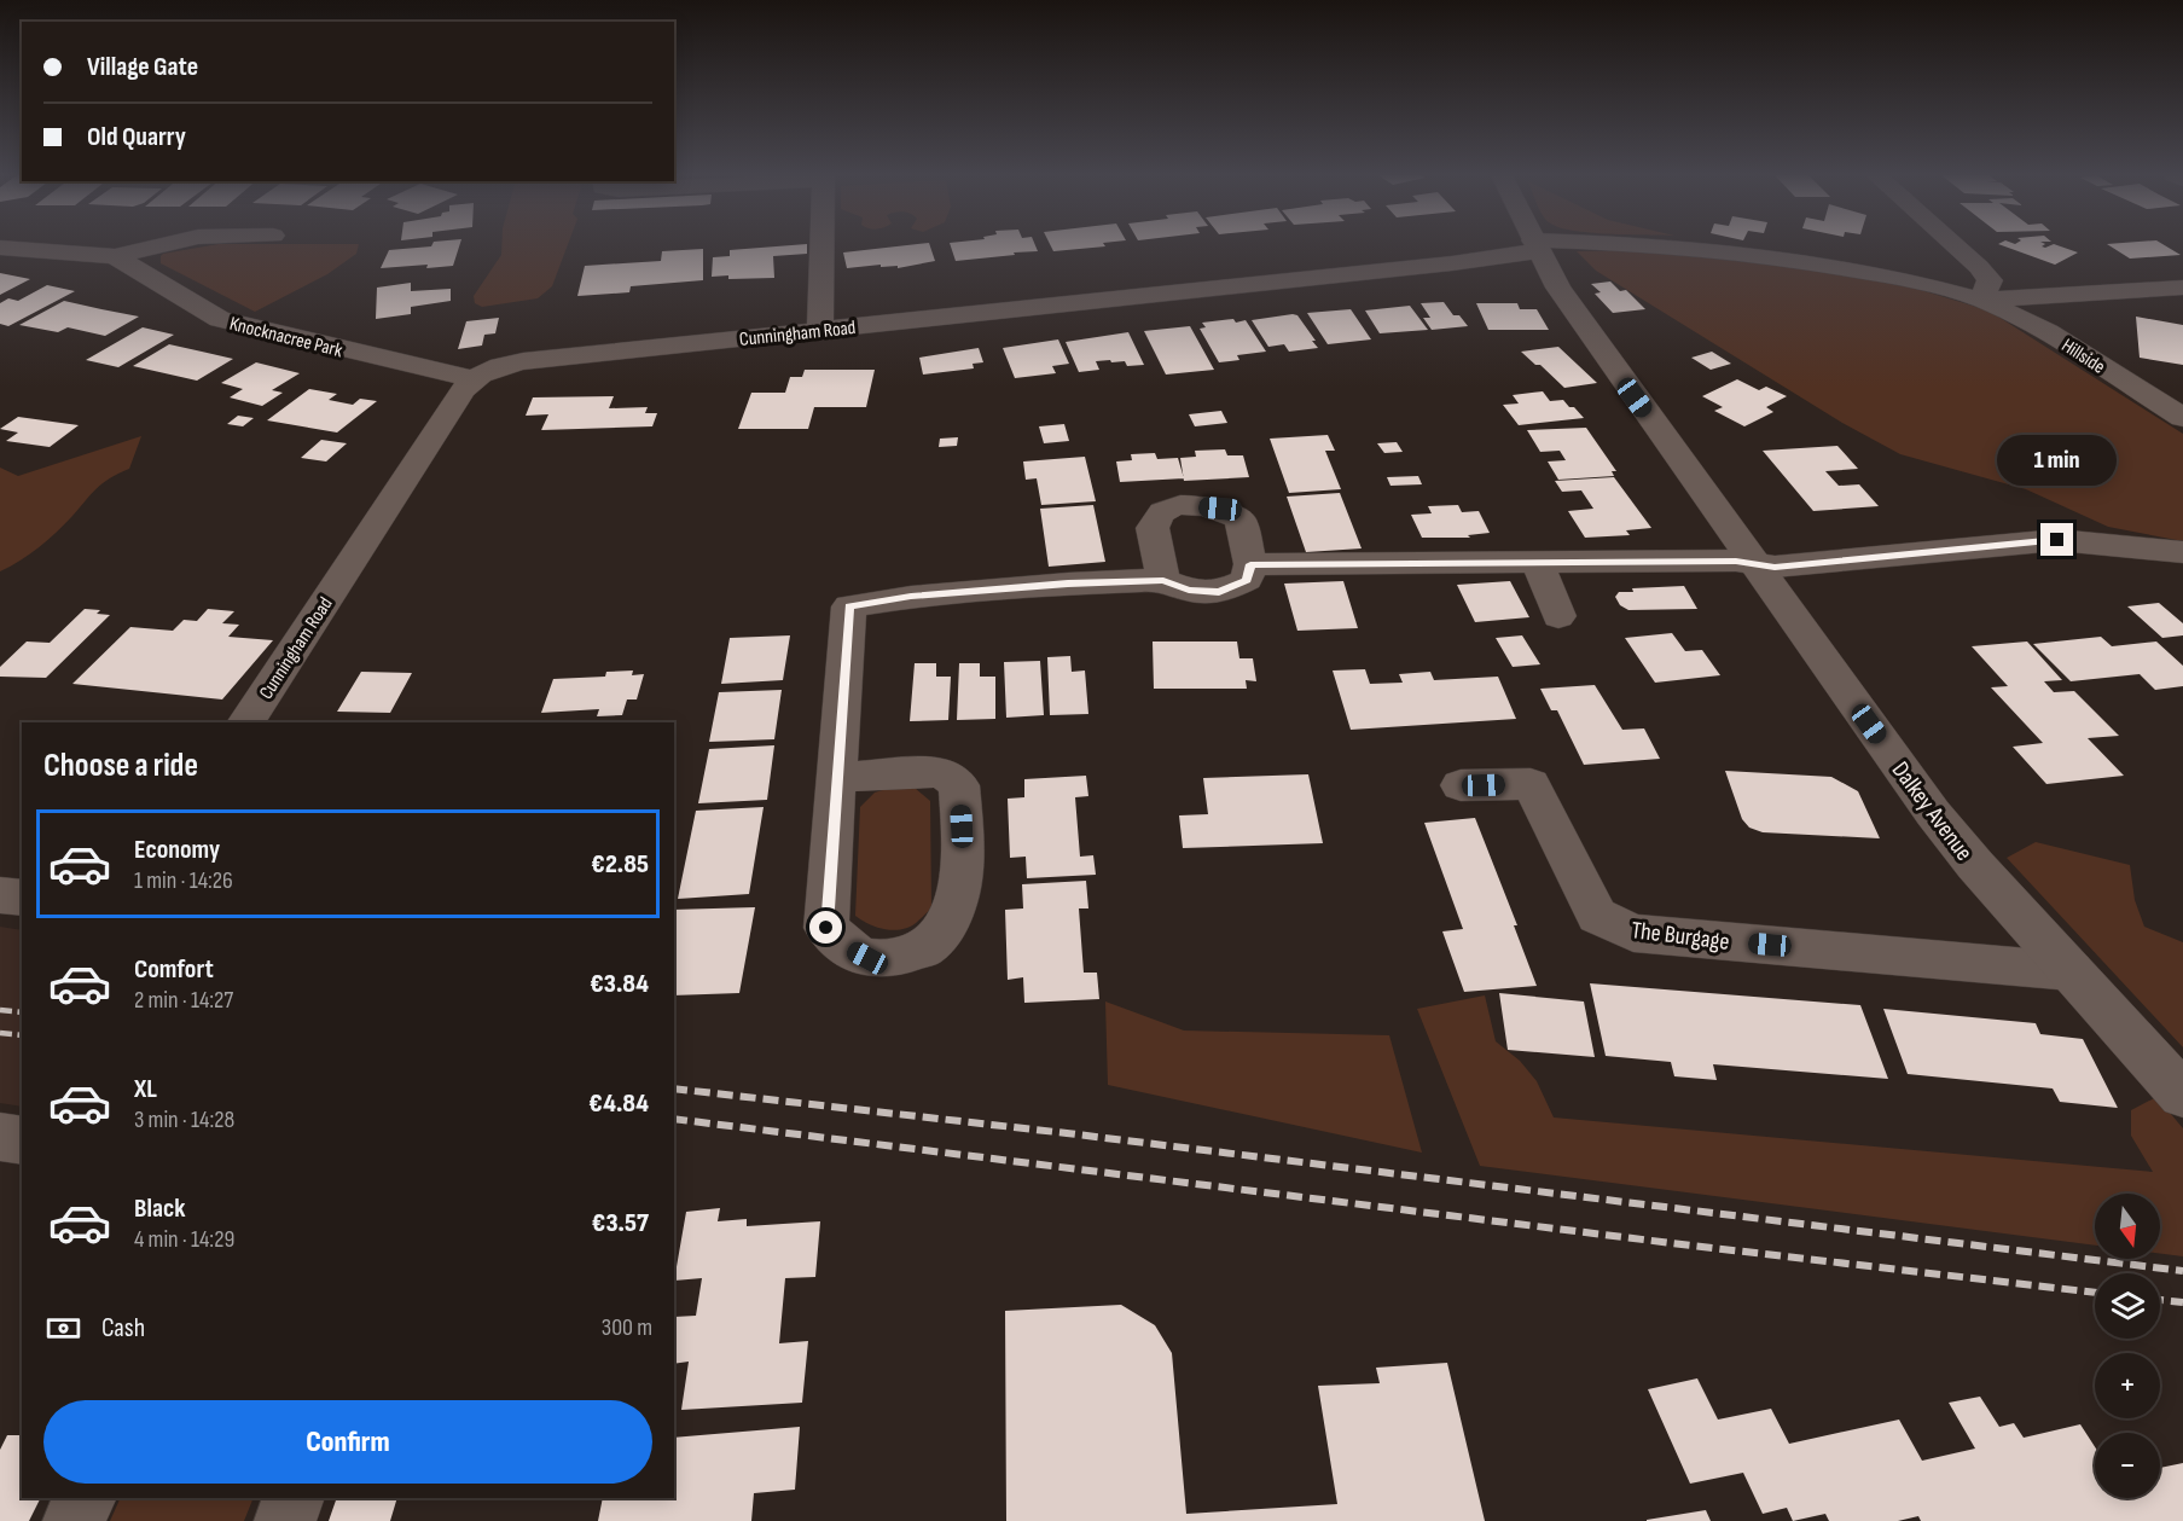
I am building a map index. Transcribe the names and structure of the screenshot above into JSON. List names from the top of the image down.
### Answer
{
  "streets": {
    "street": [
      "Cunningham Road",
      "Knocknacree Park",
      "Hillside",
      "Dalkey Avenue",
      "The Burgage"
    ]
  },
  "crossings": [
    ["Cunningham Road", "Knocknacree Park"],
    ["Cunningham Road", "Hillside"],
    ["Cunningham Road", "Dalkey Avenue"],
    ["Dalkey Avenue", "The Burgage"]
  ],
  "north": "bottom",
  "page": {
    "banner": ["Village Gate", "Old Quarry"],
    "bubble": "1 min",
    "heading": "Choose a ride",
    "list": [
      {
        "name": "Economy",
        "note": "1 min · 14:26",
        "value": "€2.85"
      },
      {
        "name": "Comfort",
        "note": "2 min · 14:27",
        "value": "€3.84"
      },
      {
        "name": "XL",
        "note": "3 min · 14:28",
        "value": "€4.84"
      },
      {
        "name": "Black",
        "note": "4 min · 14:29",
        "value": "€3.57"
      }
    ],
    "map_buttons": ["+", "−"],
    "pay": ["Cash", "300 m"],
    "buttons": "Confirm"
  }
}
